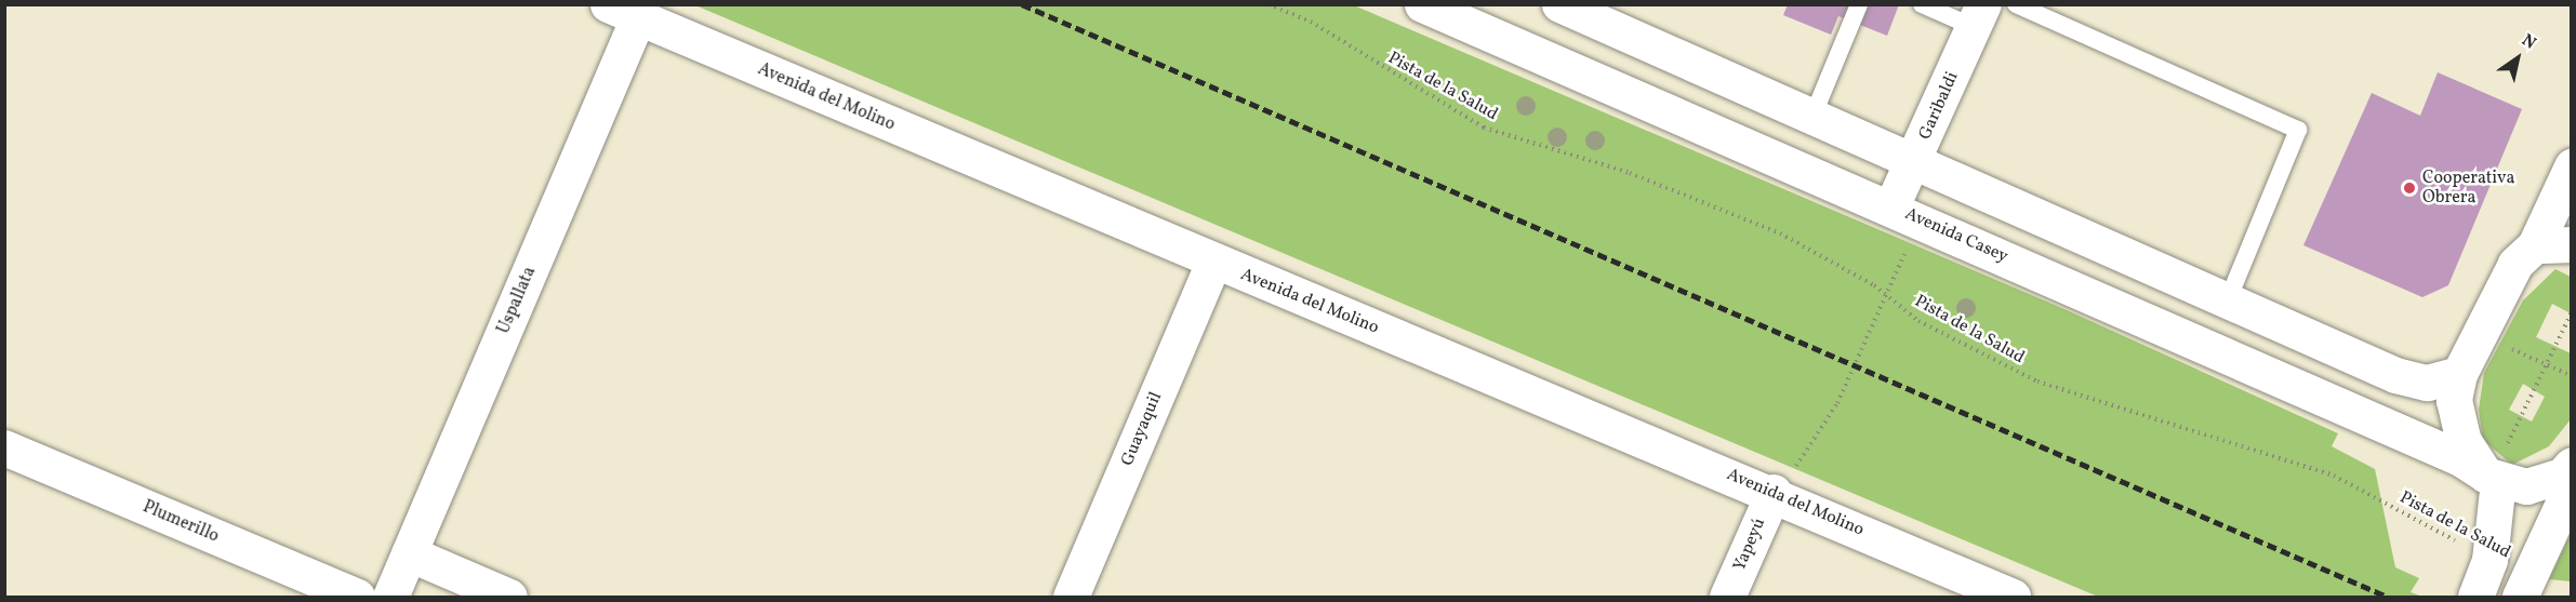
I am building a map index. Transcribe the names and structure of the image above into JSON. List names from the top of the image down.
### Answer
{
  "streets": {
    "street": [
      "Avenida del Molino",
      "Garibaldi",
      "Avenida Casey",
      "Uspallata",
      "Guayaquil",
      "Plumerillo",
      "Yapeyú"
    ],
    "path": ["Pista de la Salud"]
  },
  "crossings": [
    ["Avenida del Molino", "Uspallata"],
    ["Avenida del Molino", "Guayaquil"],
    ["Avenida del Molino", "Yapeyú"],
    ["Garibaldi", "Avenida Casey"]
  ],
  "places": ["Cooperativa Obrera"],
  "north": "top right"
}
